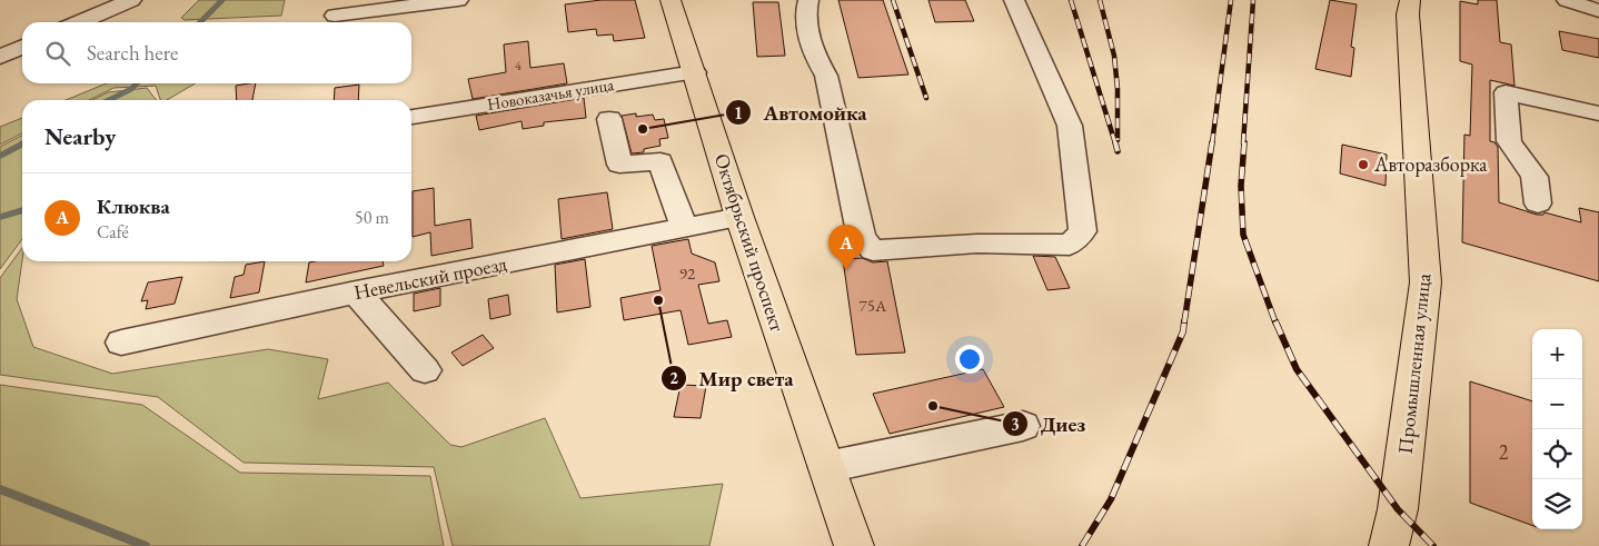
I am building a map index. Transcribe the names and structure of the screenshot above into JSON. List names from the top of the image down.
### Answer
{
  "streets": {
    "main road": ["Октябрьский проспект", "Промышленная улица"],
    "street": ["Новоказачья улица", "Невельский проезд"]
  },
  "crossings": [
    ["Новоказачья улица", "Октябрьский проспект"],
    ["Октябрьский проспект", "Невельский проезд"]
  ],
  "places": [
    "Автомойка",
    "Авторазборка",
    "Мир света",
    "Диез"
  ],
  "house_numbers": [
    "4",
    "92",
    "75А",
    "2"
  ],
  "page": {
    "search": "Search here",
    "heading": "Nearby",
    "list": [
      {
        "mark": "A",
        "name": "Клюква",
        "note": "Café",
        "value": "50 m"
      }
    ],
    "pins": "A",
    "map_buttons": ["+", "−"]
  }
}
